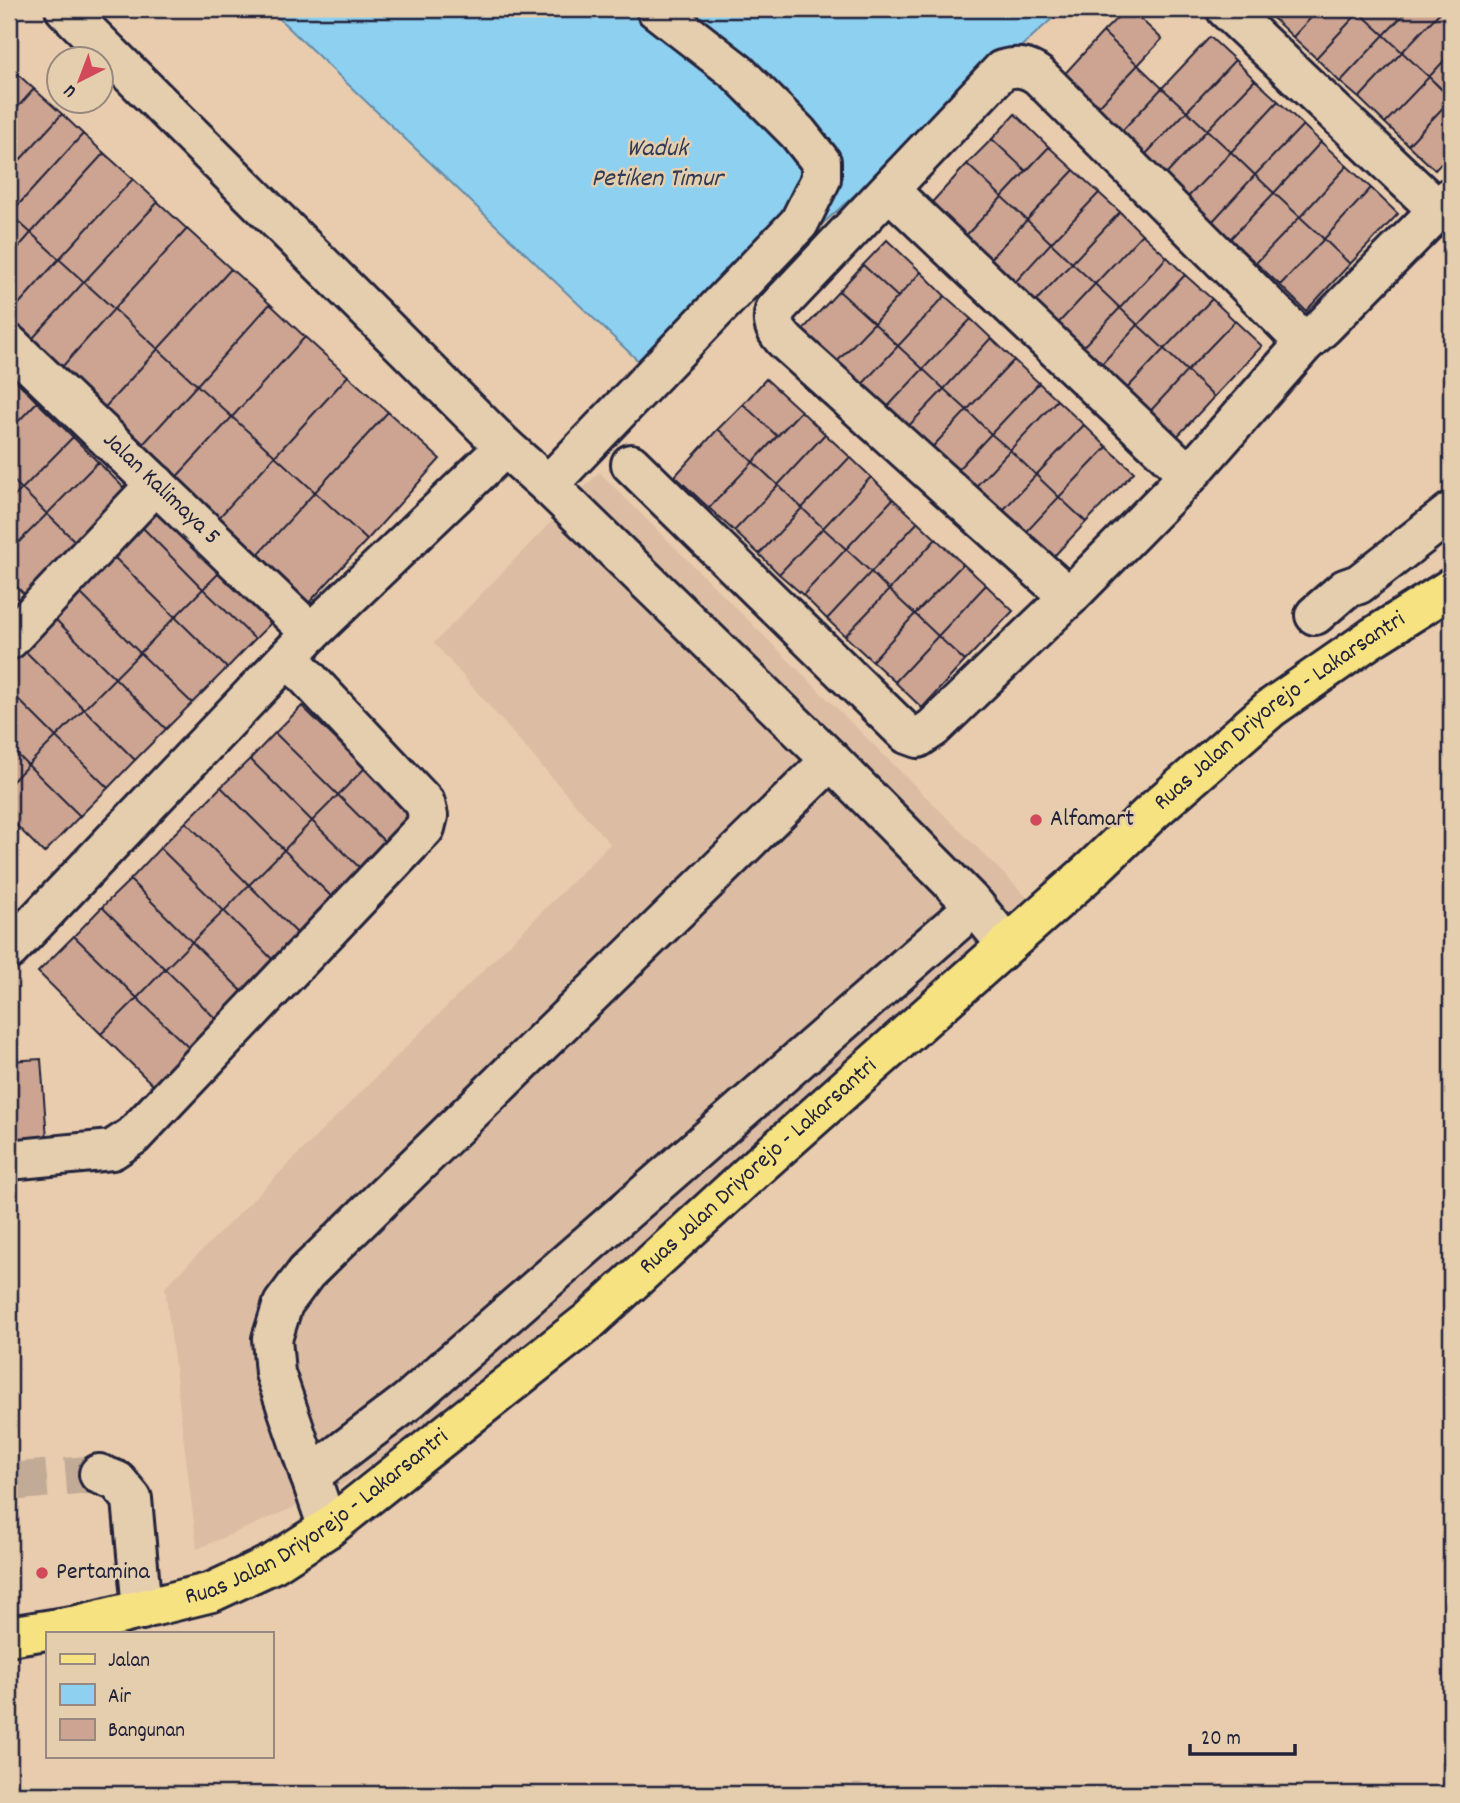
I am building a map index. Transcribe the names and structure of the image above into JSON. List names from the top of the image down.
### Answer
{
  "streets": {
    "main road": ["Ruas Jalan Driyorejo - Lakarsantri"],
    "street": ["Jalan Kalimaya 5"]
  },
  "water": ["Waduk Petiken Timur"],
  "places": ["Alfamart", "Pertamina"],
  "legend": ["Jalan", "Air", "Bangunan"],
  "scale_bar": "20 m",
  "north": "bottom left"
}
